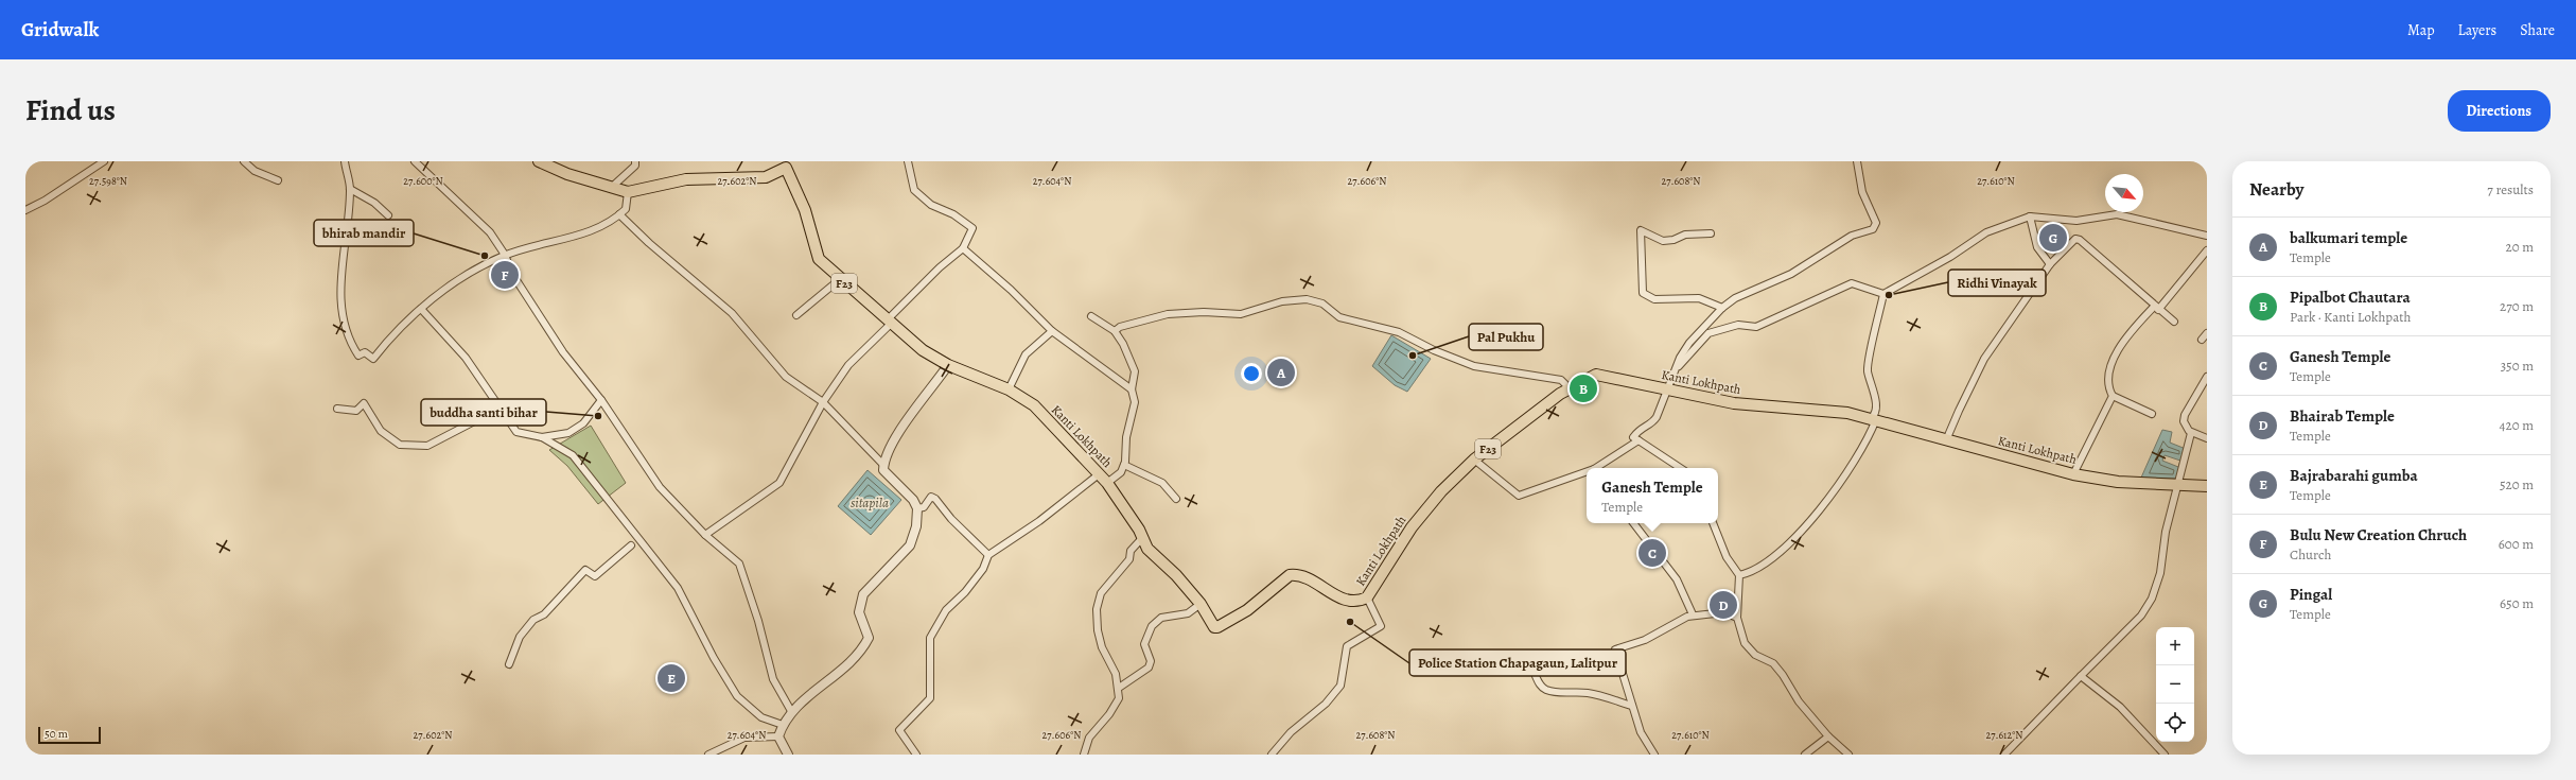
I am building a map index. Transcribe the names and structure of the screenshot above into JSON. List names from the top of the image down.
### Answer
{
  "streets": {
    "main road": ["F23", "Kanti Lokhpath"]
  },
  "water": ["sitapila"],
  "places": [
    "bhirab mandir",
    "Ridhi Vinayak",
    "Pal Pukhu",
    "buddha santi bihar",
    "Police Station Chapagaun, Lalitpur"
  ],
  "scale_bar": "50 m",
  "north": "bottom right",
  "page": {
    "header": "Gridwalk",
    "nav": ["Map", "Layers", "Share"],
    "title": "Find us",
    "buttons": "Directions",
    "heading": ["Nearby", "7 results"],
    "list": [
      {
        "mark": "A",
        "name": "balkumari temple",
        "note": "Temple",
        "value": "20 m"
      },
      {
        "mark": "B",
        "name": "Pipalbot Chautara",
        "note": "Park · Kanti Lokhpath",
        "value": "270 m"
      },
      {
        "mark": "C",
        "name": "Ganesh Temple",
        "note": "Temple",
        "value": "350 m"
      },
      {
        "mark": "D",
        "name": "Bhairab Temple",
        "note": "Temple",
        "value": "420 m"
      },
      {
        "mark": "E",
        "name": "Bajrabarahi gumba",
        "note": "Temple",
        "value": "520 m"
      },
      {
        "mark": "F",
        "name": "Bulu New Creation Chruch",
        "note": "Church",
        "value": "600 m"
      },
      {
        "mark": "G",
        "name": "Pingal",
        "note": "Temple",
        "value": "650 m"
      }
    ],
    "pins": [
      "G",
      "F",
      "A",
      "B",
      "C",
      "D",
      "E"
    ],
    "popup": ["Ganesh Temple", "Temple"],
    "map_buttons": ["+", "−"],
    "scale": "50 m"
  },
  "coordinates": [
    "27.598°N",
    "27.600°N",
    "27.602°N",
    "27.604°N",
    "27.606°N",
    "27.608°N",
    "27.610°N",
    "27.612°N"
  ]
}
